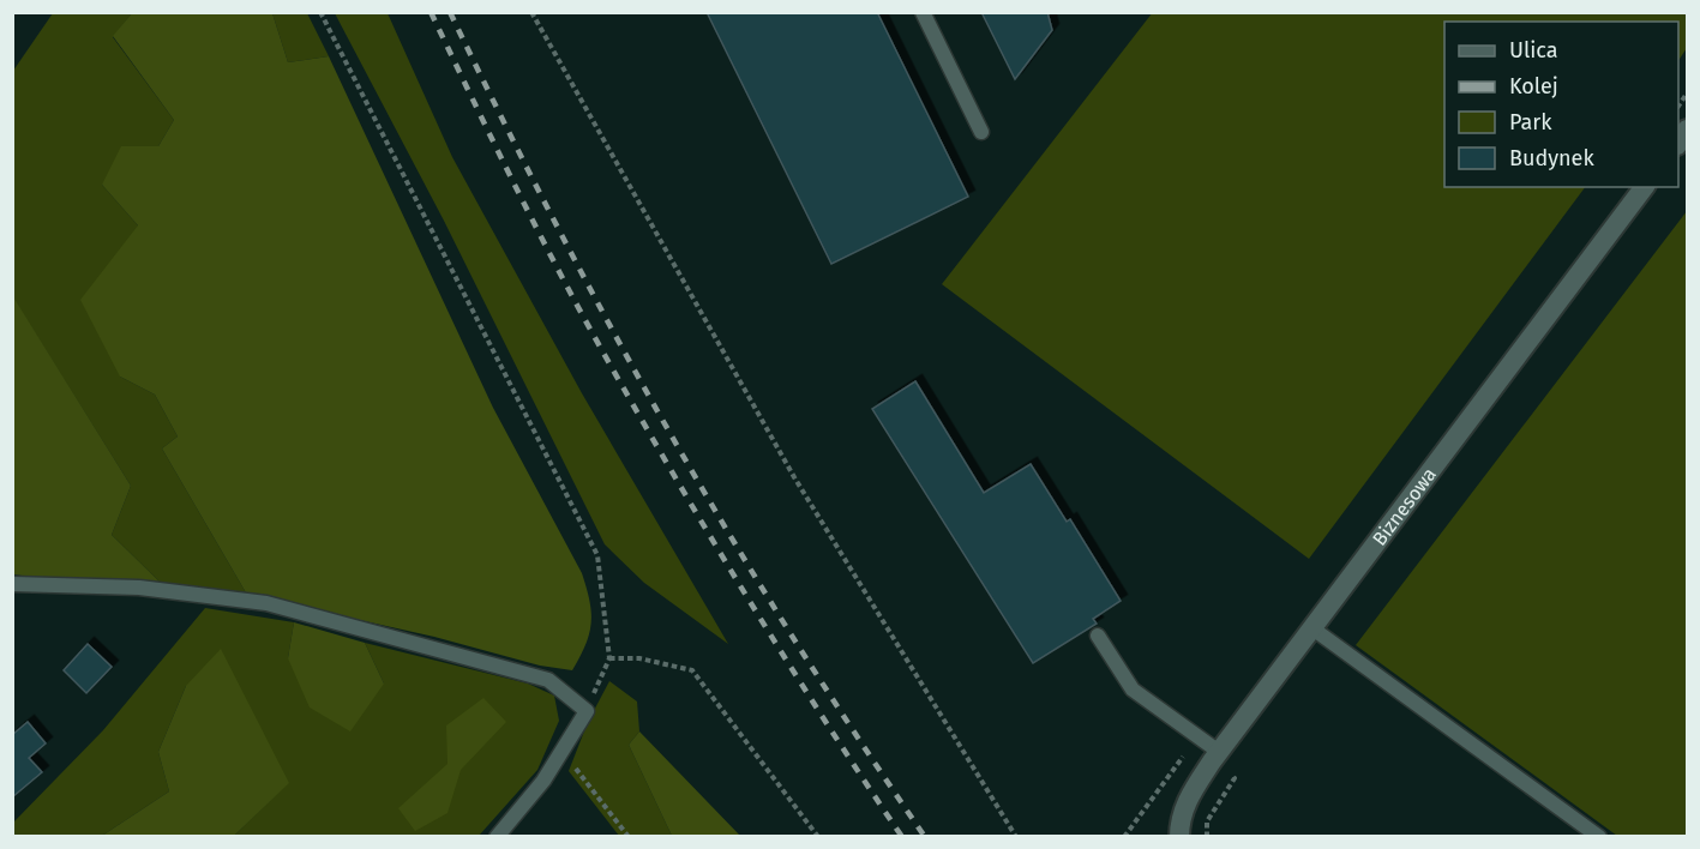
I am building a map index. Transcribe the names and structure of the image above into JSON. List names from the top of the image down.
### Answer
{
  "streets": {
    "street": ["Biznesowa"]
  },
  "legend": [
    "Ulica",
    "Kolej",
    "Park",
    "Budynek"
  ]
}
